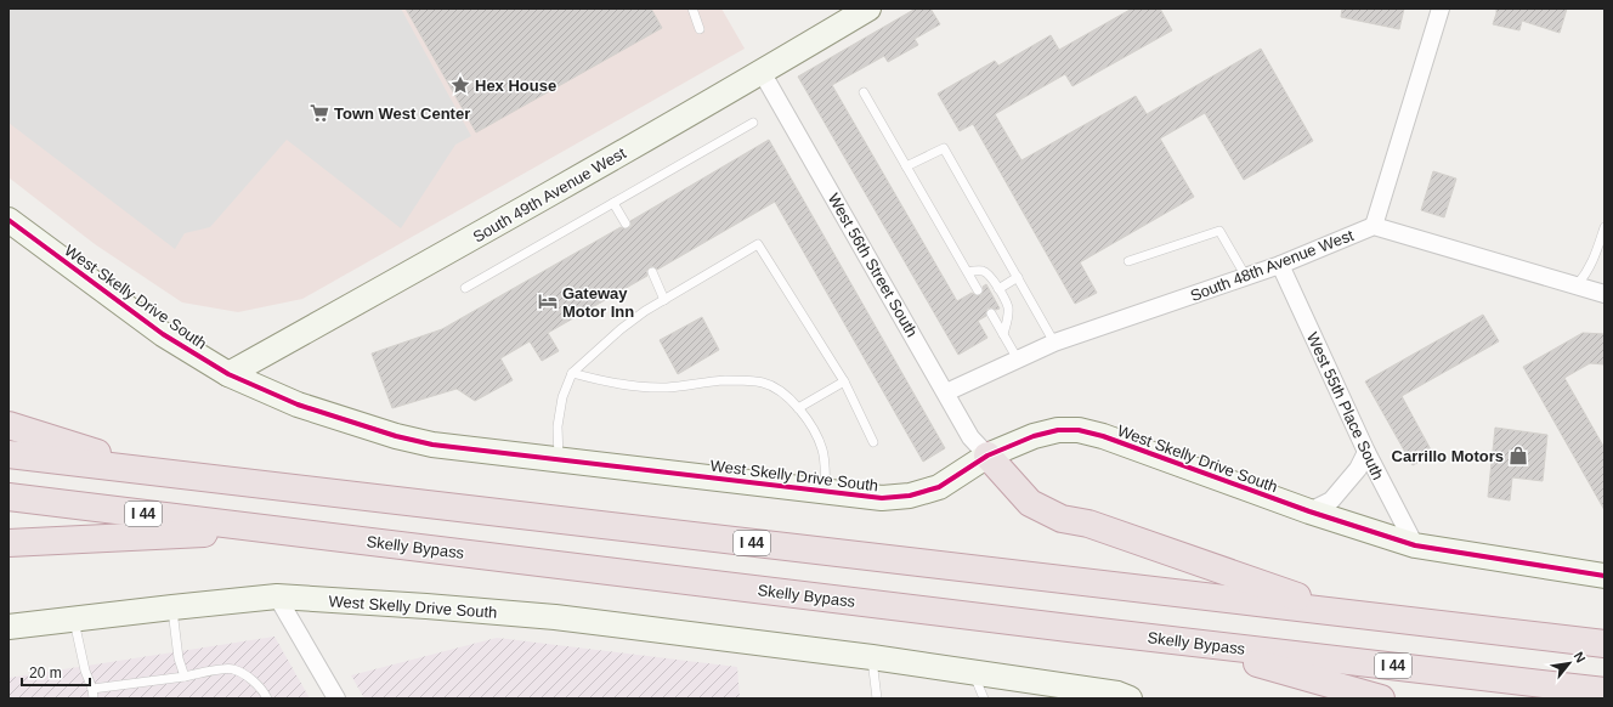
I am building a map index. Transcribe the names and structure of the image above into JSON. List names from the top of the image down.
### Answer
{
  "streets": {
    "highway": ["I 44", "Skelly Bypass"],
    "street": [
      "South 49th Avenue West",
      "West 56th Street South",
      "South 48th Avenue West",
      "West Skelly Drive South",
      "West 55th Place South"
    ]
  },
  "crossings": [
    ["South 49th Avenue West", "West 56th Street South"],
    ["South 49th Avenue West", "West Skelly Drive South"],
    ["West 56th Street South", "South 48th Avenue West"],
    ["West 56th Street South", "West Skelly Drive South"],
    ["South 48th Avenue West", "West 55th Place South"],
    ["West Skelly Drive South", "West 55th Place South"]
  ],
  "places": {
    "place": ["Hex House"],
    "supermarket": ["Town West Center"],
    "hotel": ["Gateway Motor Inn"],
    "shop": ["Carrillo Motors"]
  },
  "scale_bar": "20 m",
  "north": "top right"
}
